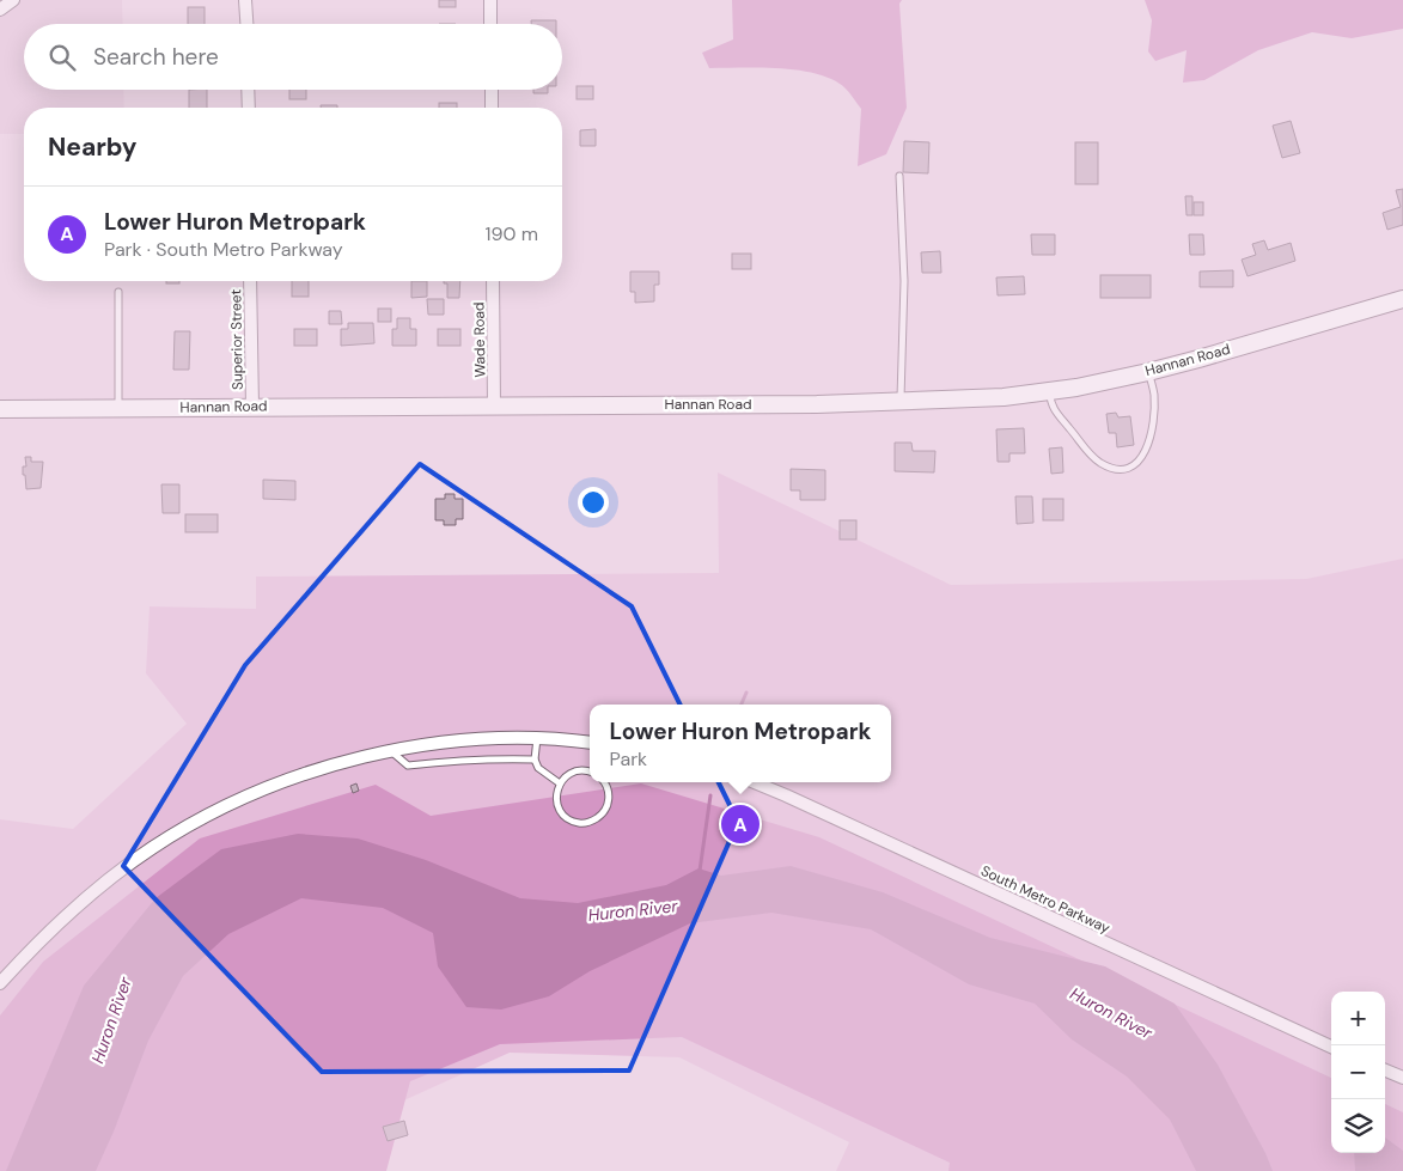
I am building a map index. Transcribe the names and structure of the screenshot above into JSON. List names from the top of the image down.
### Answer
{
  "streets": {
    "street": [
      "Superior Street",
      "Wade Road",
      "Hannan Road",
      "South Metro Parkway"
    ]
  },
  "crossings": [
    ["Superior Street", "Hannan Road"],
    ["Wade Road", "Hannan Road"]
  ],
  "water": ["Huron River"],
  "page": {
    "search": "Search here",
    "heading": "Nearby",
    "list": [
      {
        "mark": "A",
        "name": "Lower Huron Metropark",
        "note": "Park · South Metro Parkway",
        "value": "190 m"
      }
    ],
    "popup": ["Lower Huron Metropark", "Park"],
    "pins": "A",
    "map_buttons": ["+", "−"]
  }
}
